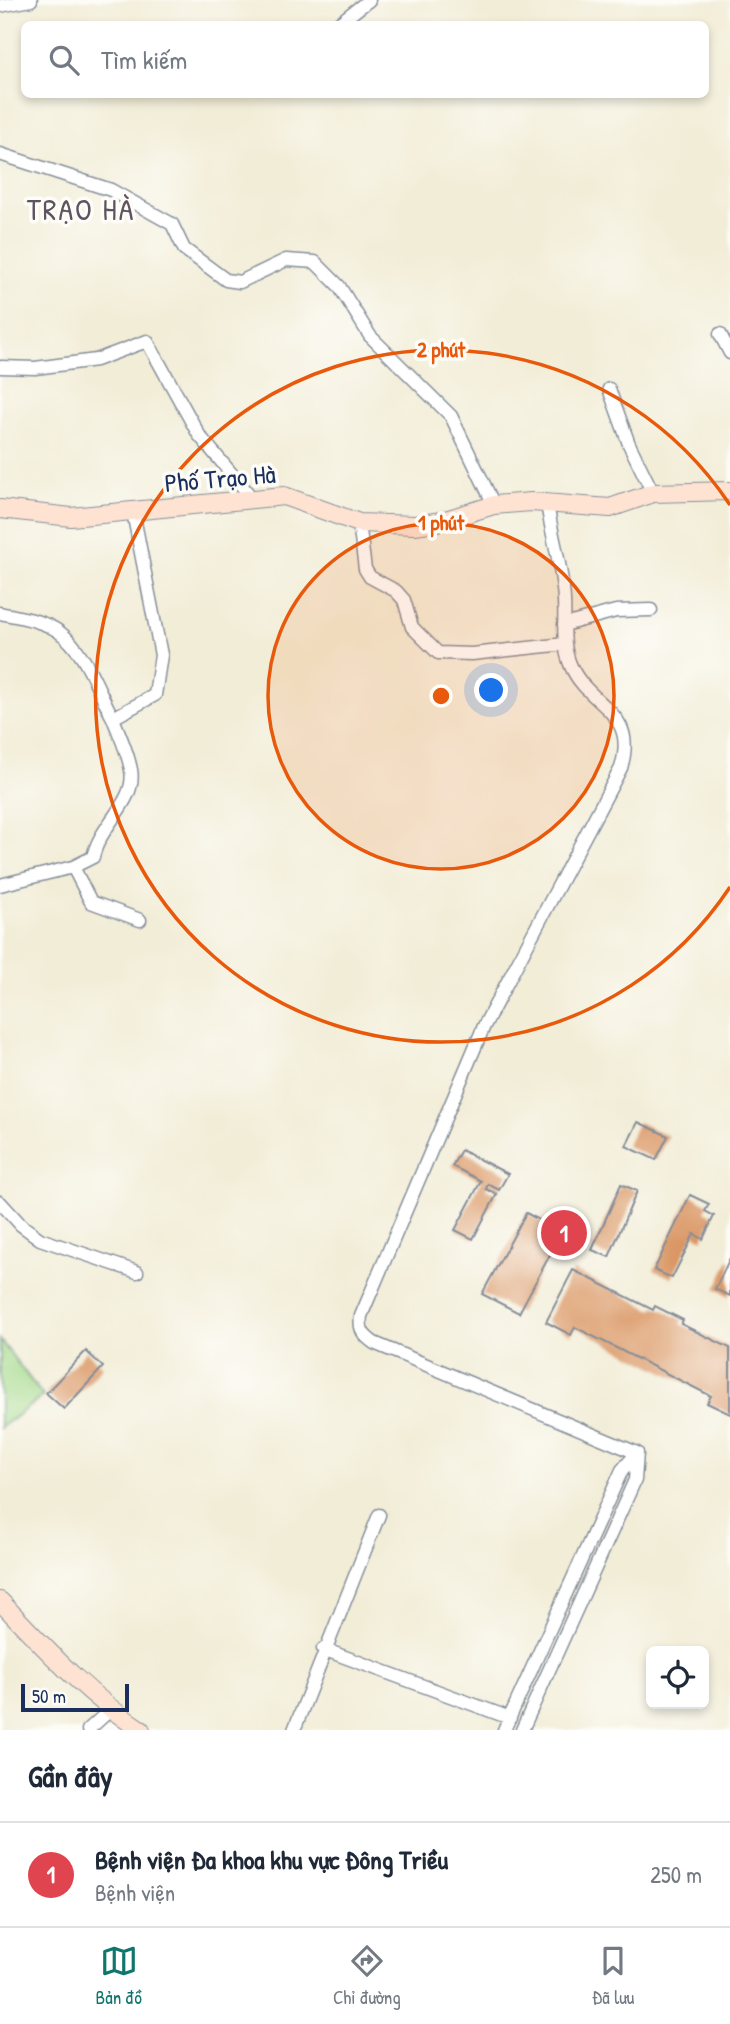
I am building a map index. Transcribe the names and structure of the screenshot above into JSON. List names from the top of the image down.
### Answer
{
  "streets": {
    "street": ["Phố Trạo Hà"]
  },
  "districts": ["TRẠO HÀ"],
  "scale_bar": "50 m",
  "page": {
    "search": "Tìm kiếm",
    "pins": "1",
    "scale": "50 m",
    "heading": "Gần đây",
    "list": [
      {
        "mark": "1",
        "name": "Bệnh viện Đa khoa khu vực Đông Triều",
        "note": "Bệnh viện",
        "value": "250 m"
      }
    ],
    "nav": ["Bản đồ", "Chỉ đường", "Đã lưu"]
  },
  "rings": ["2 phút", "1 phút"]
}
